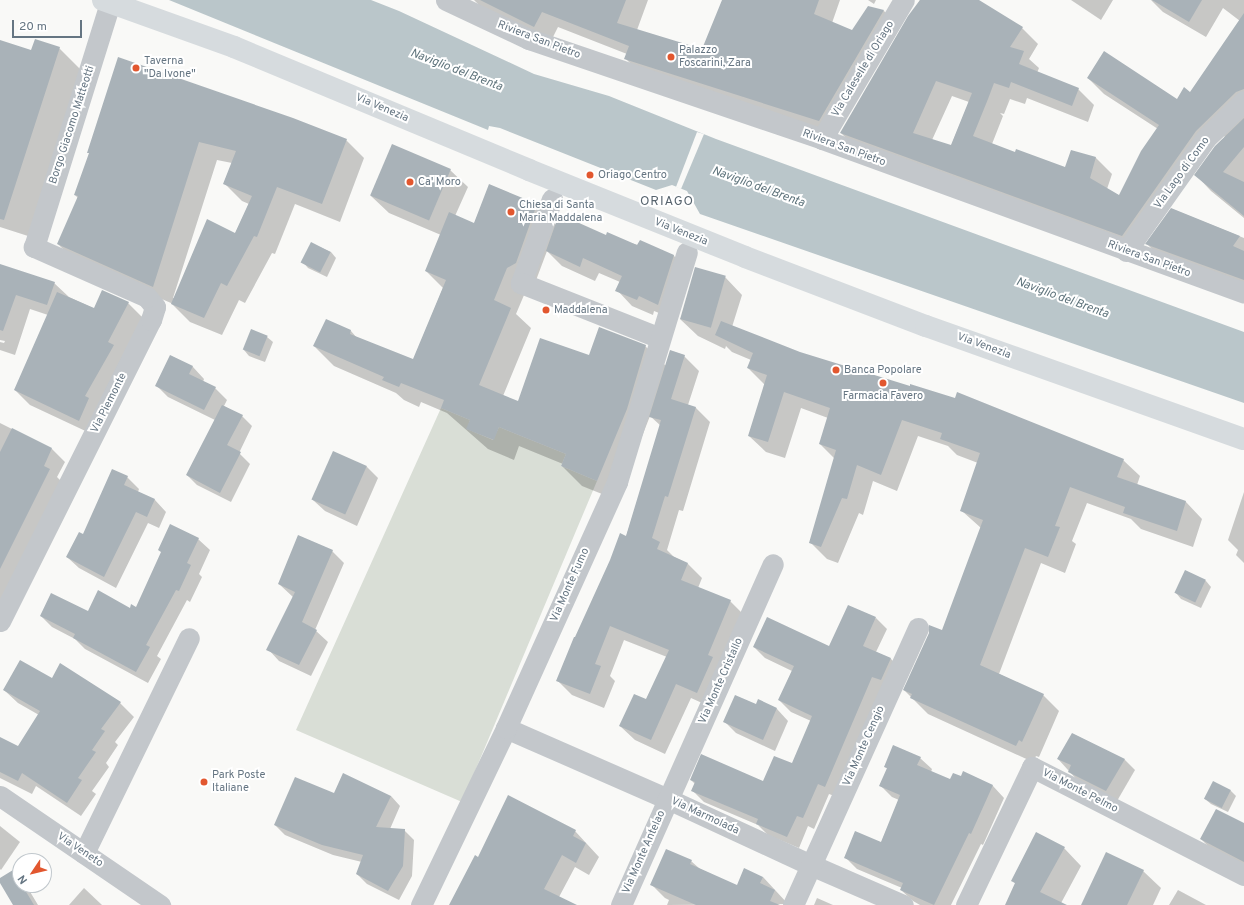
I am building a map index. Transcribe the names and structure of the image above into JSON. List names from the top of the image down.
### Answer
{
  "streets": {
    "main road": ["Via Venezia"],
    "street": [
      "Riviera San Pietro",
      "Via Caleselle di Oriago",
      "Borgo Giacomo Matteotti",
      "Via Lago di Como",
      "Via Piemonte",
      "Via Monte Fumo",
      "Via Monte Cristallo",
      "Via Monte Cengio",
      "Via Monte Pelmo",
      "Via Marmolada",
      "Via Veneto",
      "Via Monte Antelao"
    ]
  },
  "crossings": [
    ["Riviera San Pietro", "Via Caleselle di Oriago"],
    ["Riviera San Pietro", "Via Lago di Como"],
    ["Via Venezia", "Borgo Giacomo Matteotti"],
    ["Borgo Giacomo Matteotti", "Via Piemonte"],
    ["Via Monte Fumo", "Via Marmolada"],
    ["Via Monte Cristallo", "Via Marmolada"],
    ["Via Monte Cristallo", "Via Monte Antelao"],
    ["Via Monte Cengio", "Via Marmolada"],
    ["Via Marmolada", "Via Monte Antelao"]
  ],
  "districts": ["ORIAGO"],
  "water": ["Naviglio del Brenta"],
  "places": [
    "Palazzo Foscarini, Zara",
    "Taverna \"Da Ivone\"",
    "Oriago Centro",
    "Ca' Moro",
    "Chiesa di Santa Maria Maddalena",
    "Maddalena",
    "Banca Popolare",
    "Farmacia Favero",
    "Park Poste Italiane"
  ],
  "scale_bar": "20 m",
  "north": "bottom left"
}
